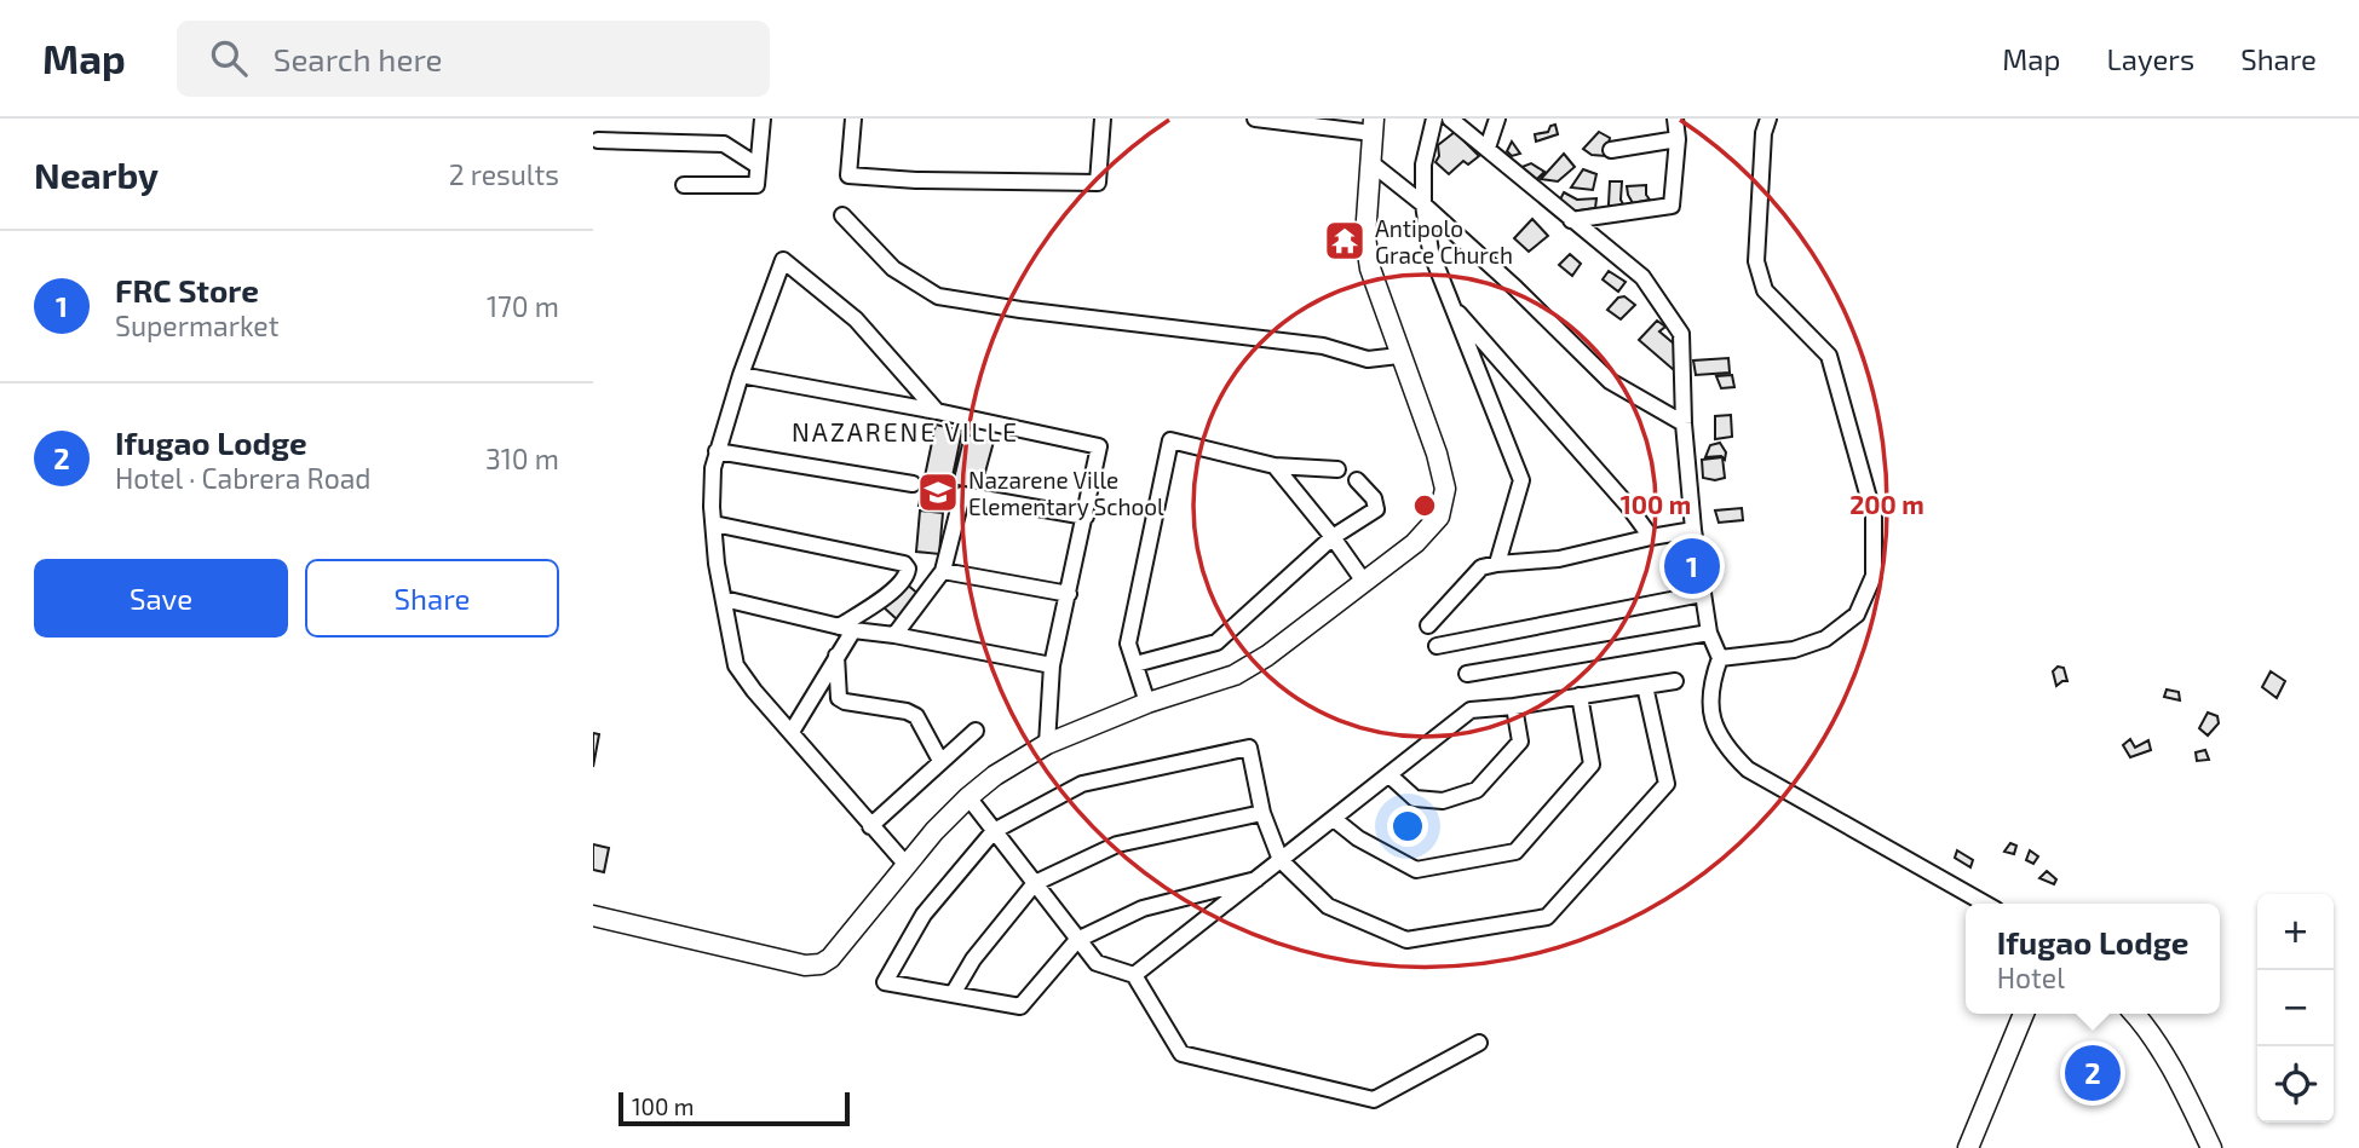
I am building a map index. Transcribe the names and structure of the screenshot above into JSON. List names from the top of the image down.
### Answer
{
  "districts": ["NAZARENE VILLE"],
  "places": {
    "temple": ["Antipolo Grace Church"],
    "school or university": ["Nazarene Ville Elementary School"]
  },
  "scale_bar": "100 m",
  "page": {
    "header": "Map",
    "search": "Search here",
    "nav": ["Map", "Layers", "Share"],
    "heading": ["Nearby", "2 results"],
    "list": [
      {
        "mark": "1",
        "name": "FRC Store",
        "note": "Supermarket",
        "value": "170 m"
      },
      {
        "mark": "2",
        "name": "Ifugao Lodge",
        "note": "Hotel · Cabrera Road",
        "value": "310 m"
      }
    ],
    "buttons": ["Save", "Share"],
    "pins": ["1", "2"],
    "map_buttons": ["+", "−"],
    "popup": ["Ifugao Lodge", "Hotel"],
    "scale": "100 m"
  },
  "rings": ["100 m", "200 m"]
}
